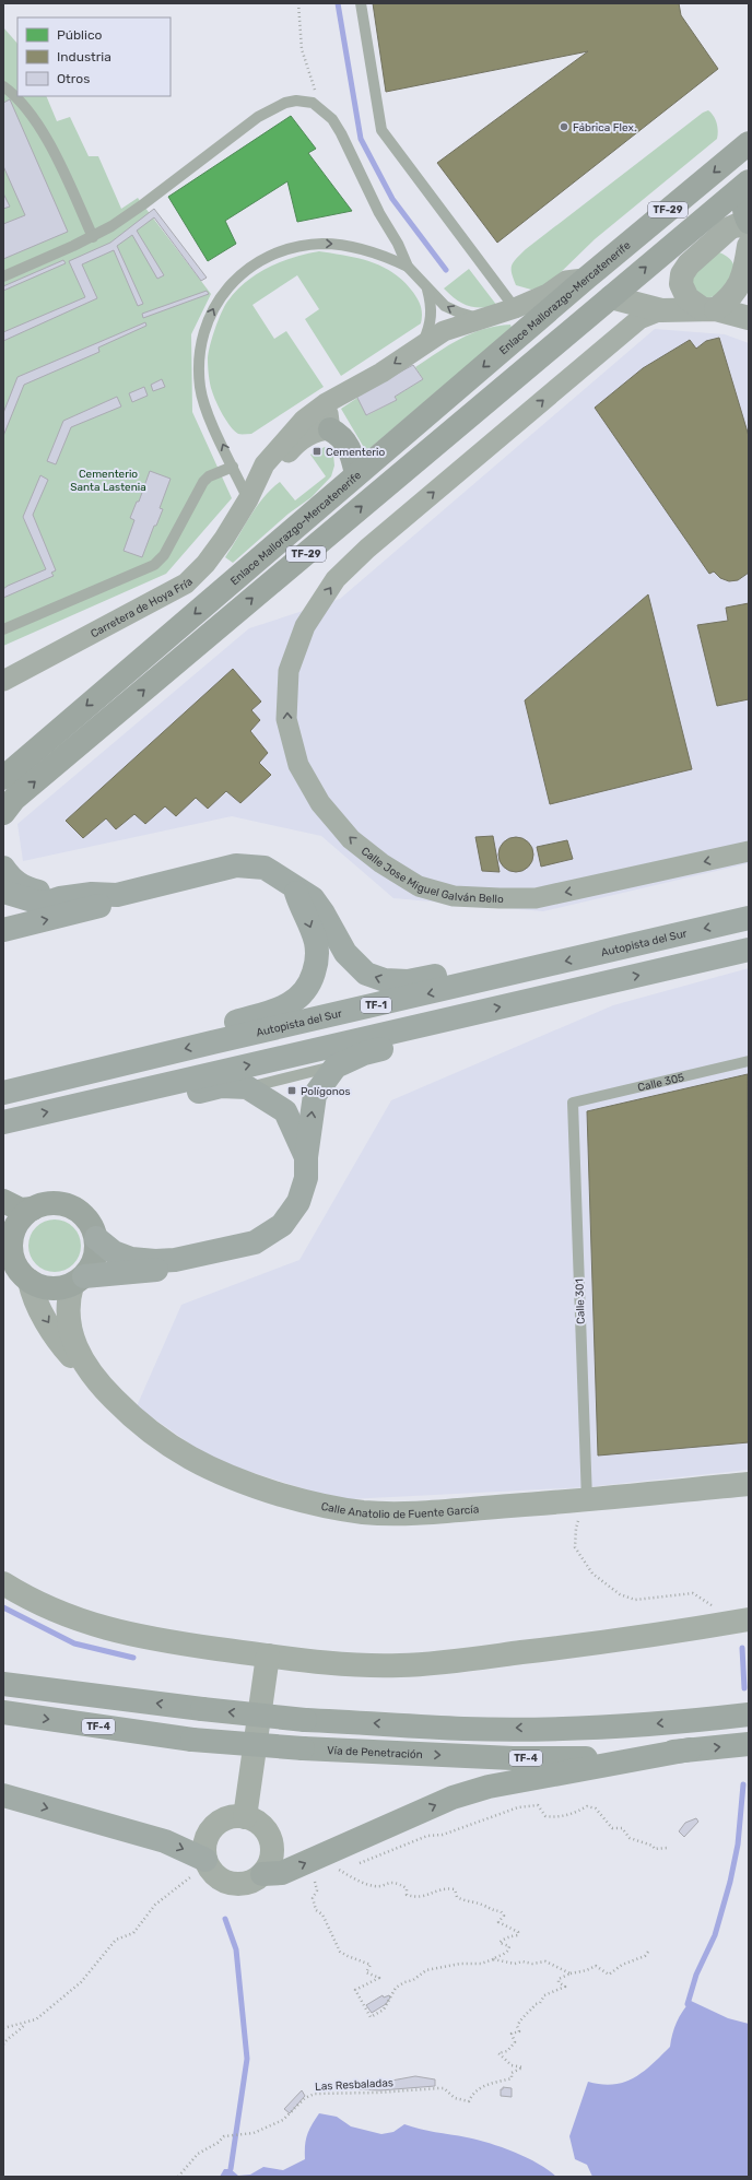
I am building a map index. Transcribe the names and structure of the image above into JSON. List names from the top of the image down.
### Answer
{
  "streets": {
    "highway": [
      "Autopista del Sur",
      "TF-1",
      "TF-4",
      "Vía de Penetración"
    ],
    "main road": ["TF-29", "Enlace Mallorazgo-Mercatenerife"],
    "street": ["Carretera de Hoya Fría", "Calle Jose Miguel Galván Bello", "Calle Anatolio de Fuente García"],
    "lane": ["Calle 305", "Calle 301"],
    "path": ["Las Resbaladas"]
  },
  "crossings": [
    ["Enlace Mallorazgo-Mercatenerife", "Carretera de Hoya Fría"],
    ["Calle 305", "Calle 301"],
    ["Calle 301", "Calle Anatolio de Fuente García"]
  ],
  "parks": ["Cementerio Santa Lastenia"],
  "places": {
    "other": ["Fábrica Flex."],
    "transit": ["Cementerio", "Polígonos"]
  },
  "legend": ["Público", "Industria", "Otros"]
}
